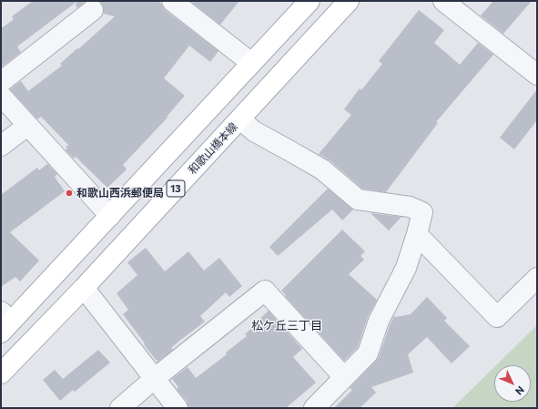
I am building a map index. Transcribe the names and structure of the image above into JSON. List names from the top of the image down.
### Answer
{
  "streets": {
    "main road": ["和歌山橋本線", "13"]
  },
  "districts": ["松ケ丘三丁目"],
  "places": ["和歌山西浜郵便局"],
  "north": "bottom right"
}
